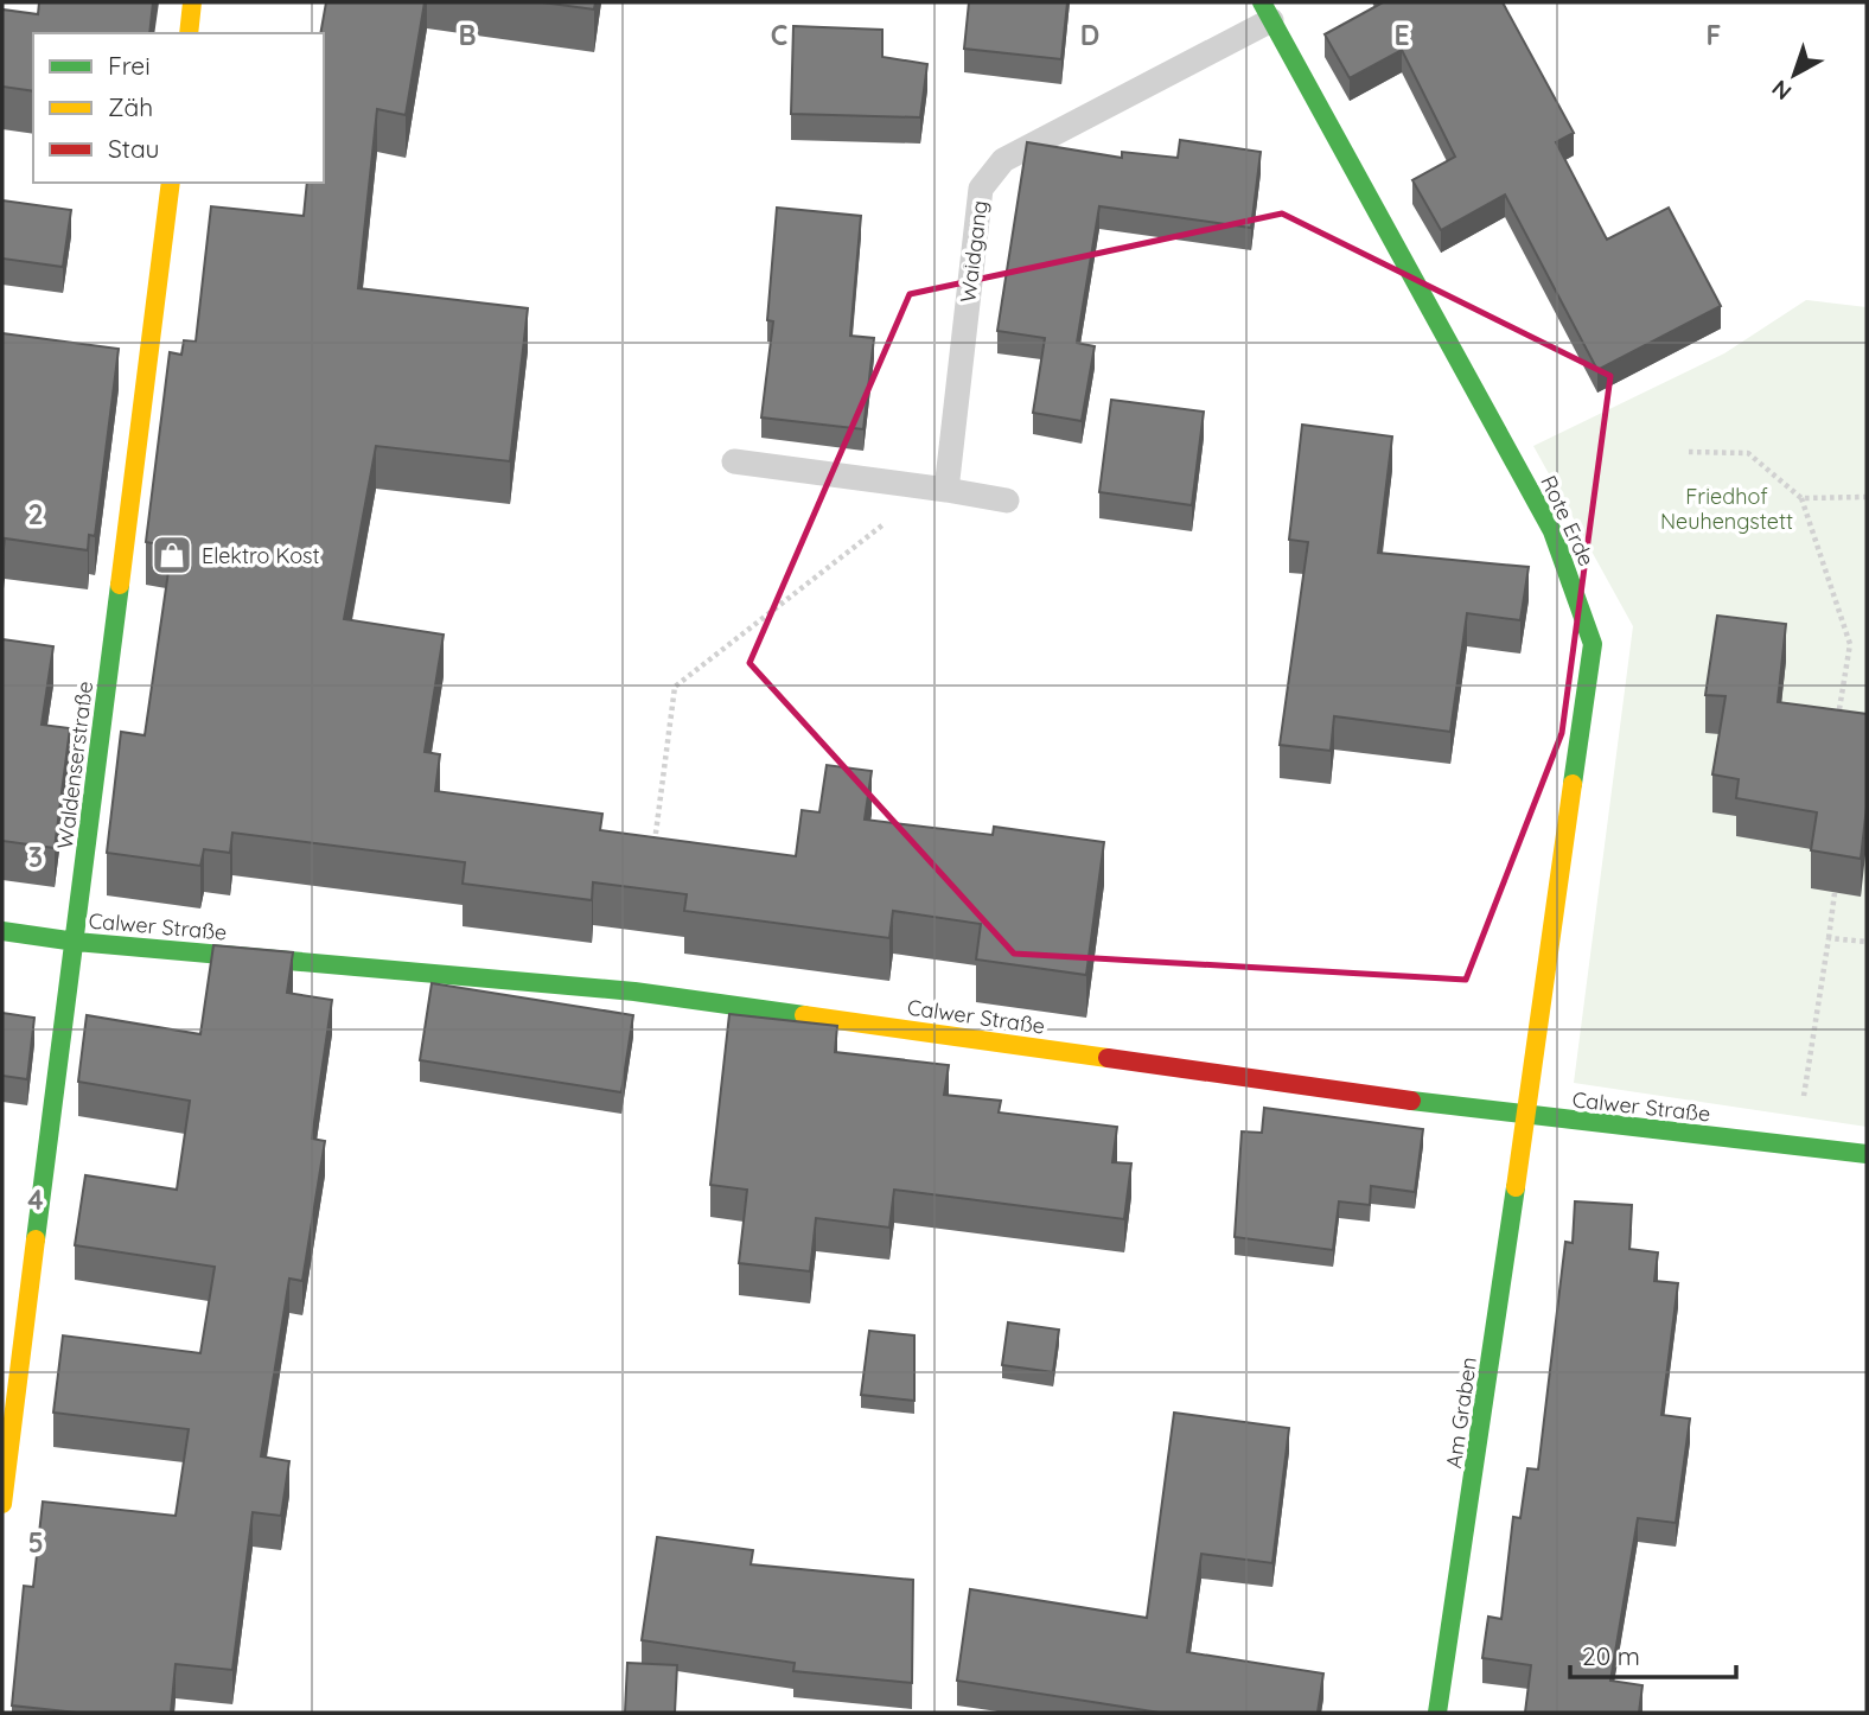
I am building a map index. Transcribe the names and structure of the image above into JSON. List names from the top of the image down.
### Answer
{
  "streets": {
    "street": [
      "Rote Erde",
      "Waldenserstraße",
      "Calwer Straße",
      "Am Graben"
    ],
    "lane": ["Waidgang"]
  },
  "crossings": [
    ["Waidgang", "Rote Erde"],
    ["Rote Erde", "Calwer Straße"],
    ["Rote Erde", "Am Graben"],
    ["Waldenserstraße", "Calwer Straße"],
    ["Calwer Straße", "Am Graben"]
  ],
  "parks": ["Friedhof Neuhengstett"],
  "places": {
    "shop": ["Elektro Kost"]
  },
  "legend": ["Frei", "Zäh", "Stau"],
  "scale_bar": "20 m",
  "north": "bottom left",
  "grid": {
    "columns": [
      "B",
      "C",
      "D",
      "E",
      "F"
    ],
    "rows": [
      "2",
      "3",
      "4",
      "5"
    ]
  }
}
